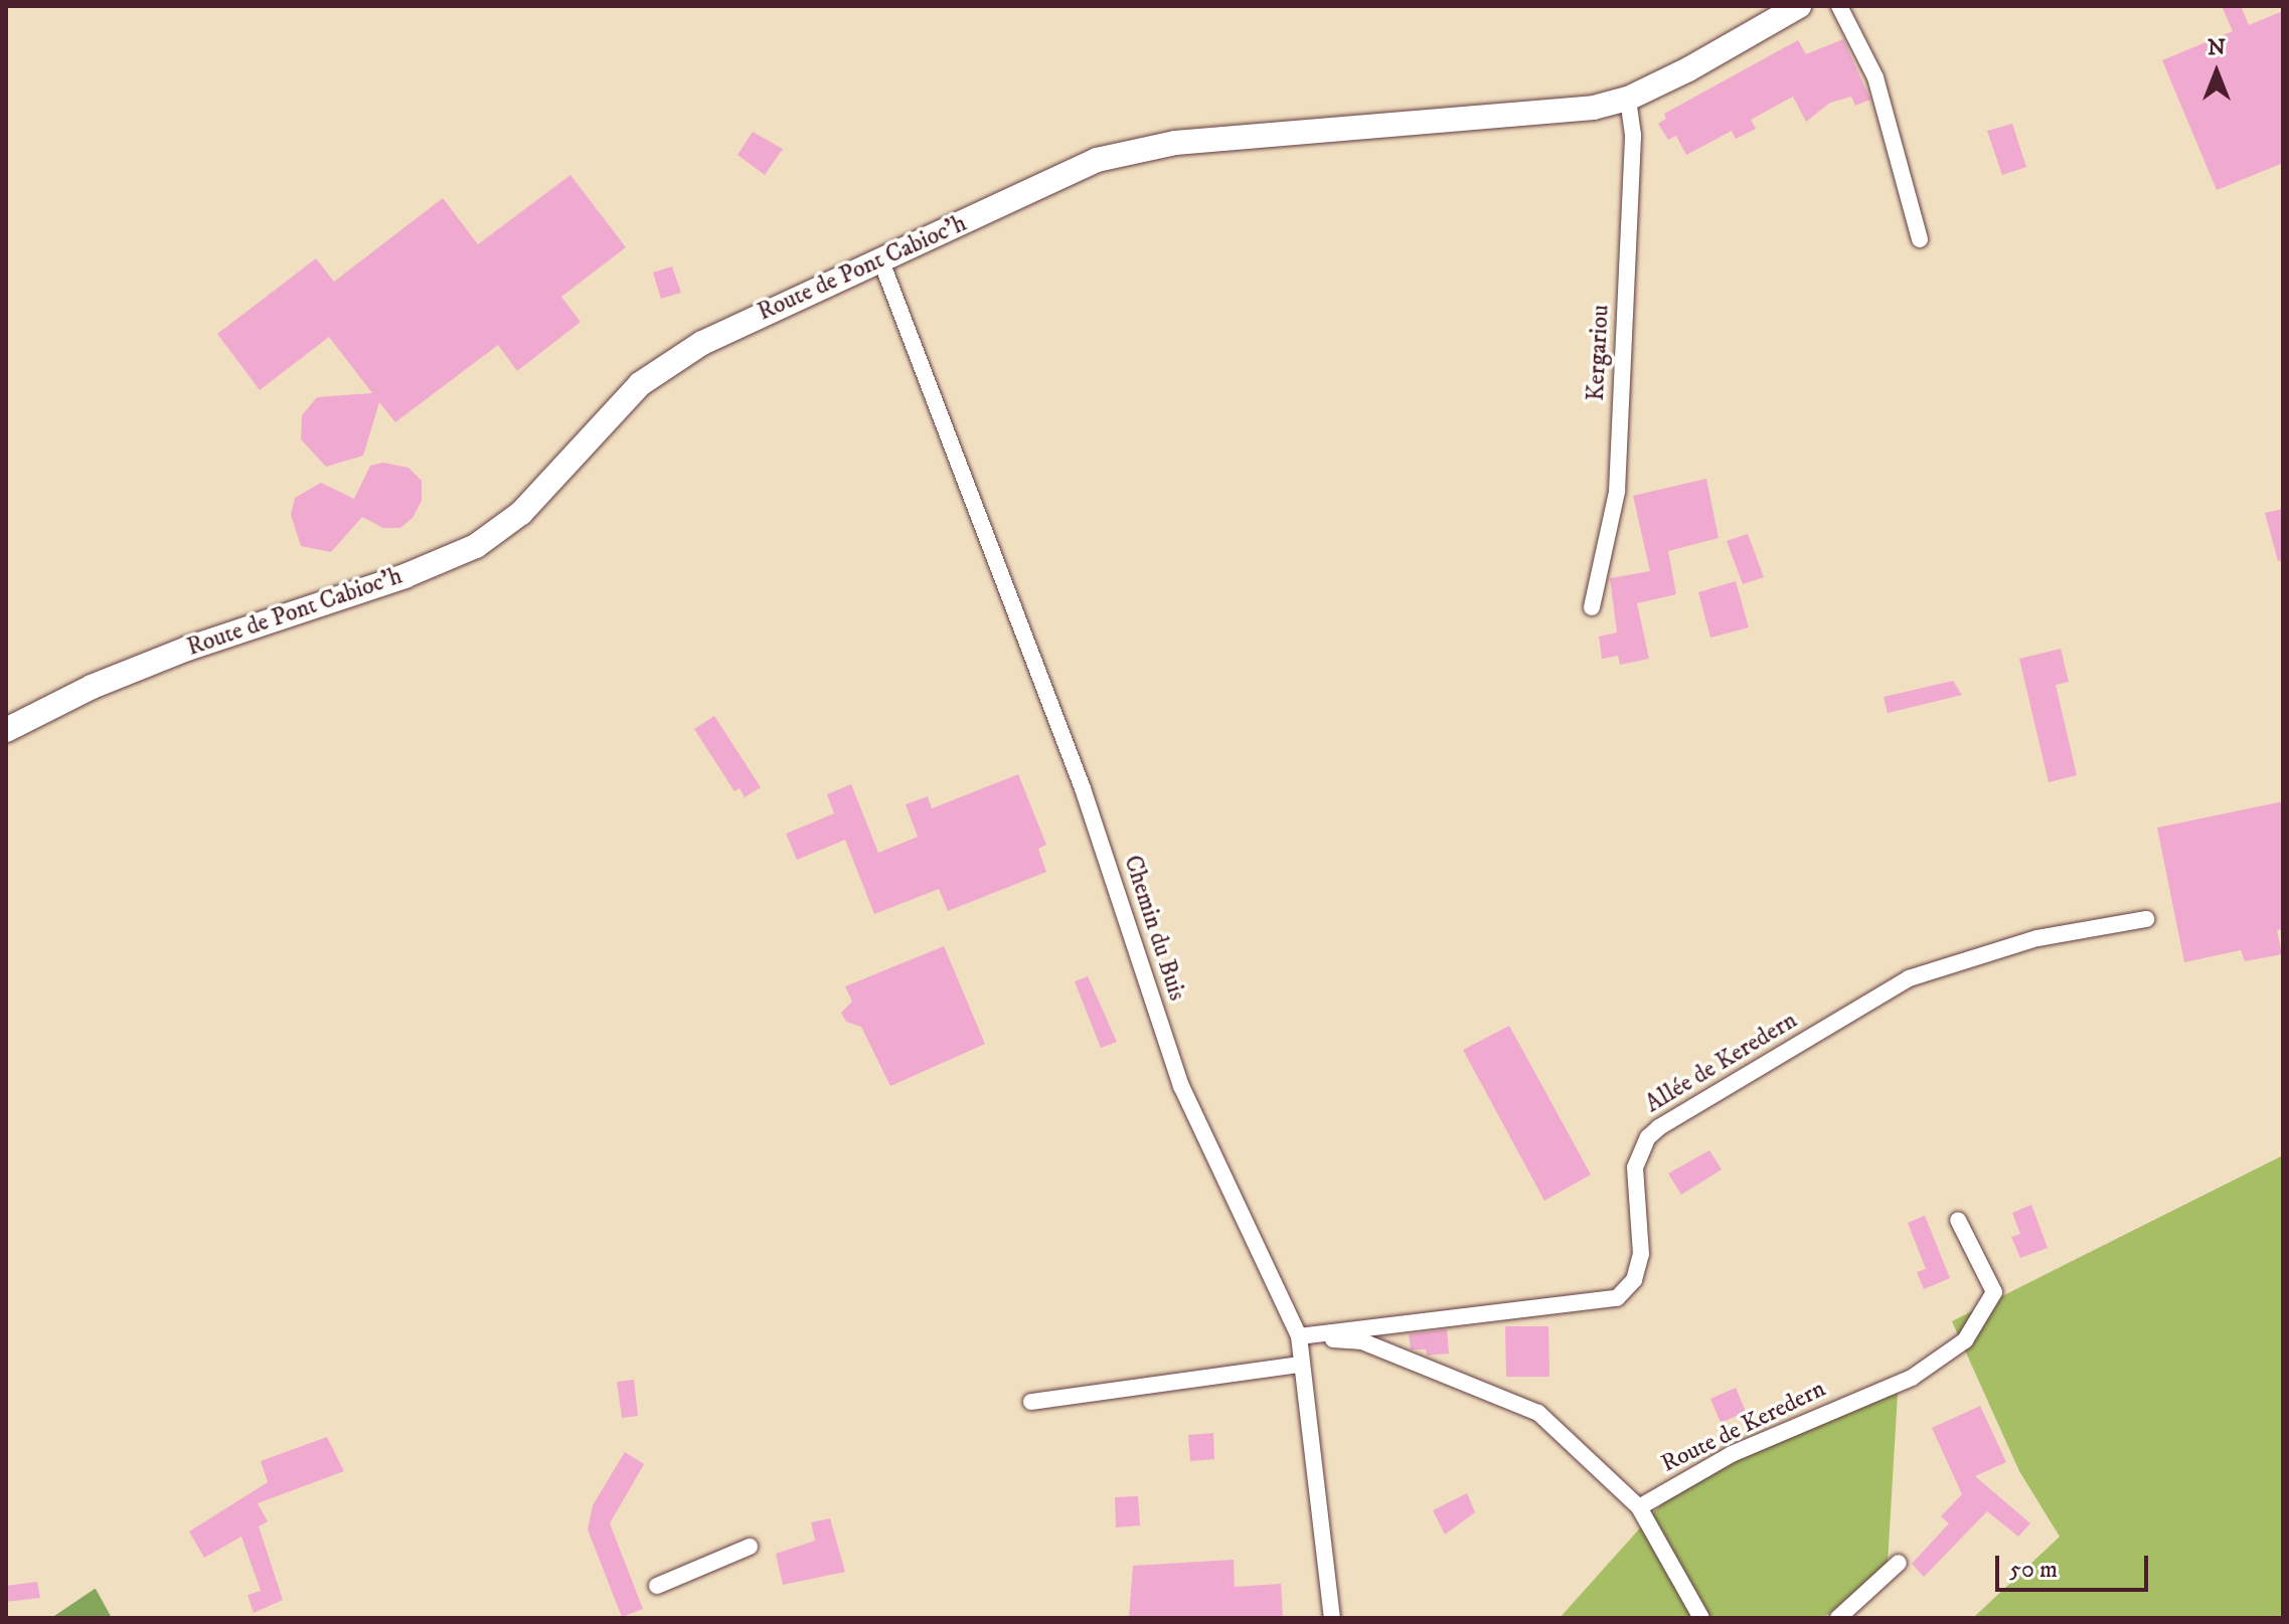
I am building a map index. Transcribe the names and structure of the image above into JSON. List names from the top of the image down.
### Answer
{
  "streets": {
    "street": [
      "Route de Pont Cabioc'h",
      "Kergariou",
      "Chemin du Buis",
      "Allée de Keredern",
      "Route de Keredern"
    ]
  },
  "crossings": [
    ["Route de Pont Cabioc'h", "Kergariou"],
    ["Route de Pont Cabioc'h", "Chemin du Buis"],
    ["Chemin du Buis", "Allée de Keredern"]
  ],
  "scale_bar": "50 m",
  "north": "top"
}
